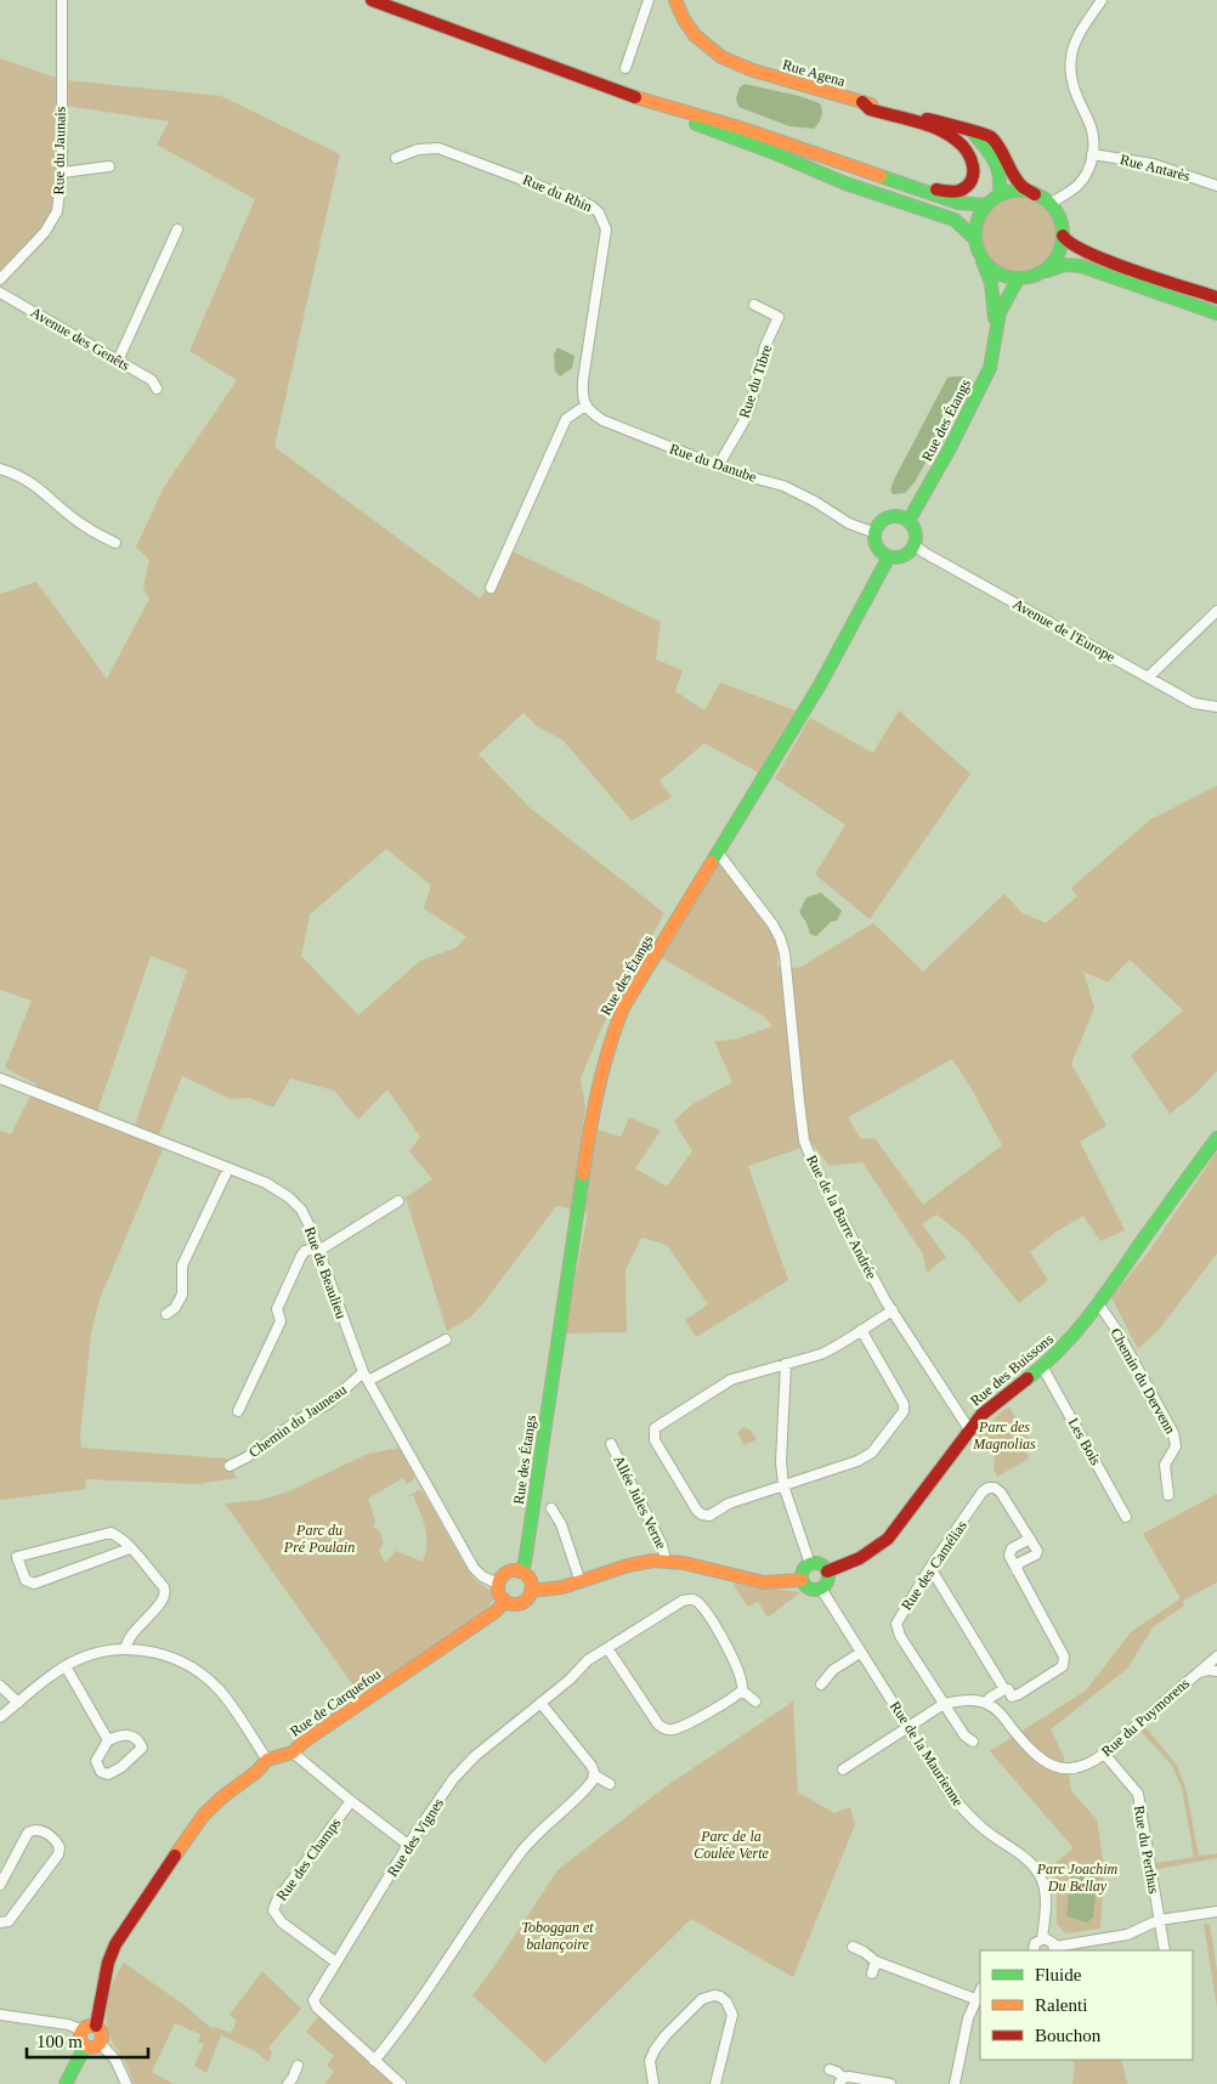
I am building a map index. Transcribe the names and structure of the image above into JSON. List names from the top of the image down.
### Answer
{
  "streets": {
    "main road": [
      "Rue Agena",
      "Rue des Étangs",
      "Rue des Buissons",
      "Rue de Carquefou"
    ],
    "street": [
      "Rue du Jaunais",
      "Rue Antarès",
      "Rue du Rhin",
      "Avenue des Genêts",
      "Rue du Tibre",
      "Rue du Danube",
      "Avenue de l'Europe",
      "Rue de la Barre Andrée",
      "Rue de Beaulieu",
      "Chemin du Dervenn",
      "Chemin du Jauneau",
      "Les Bois",
      "Allée Jules Verne",
      "Rue des Camélias",
      "Rue du Puymorens",
      "Rue de la Maurienne",
      "Rue des Vignes",
      "Rue du Perthus",
      "Rue des Champs"
    ]
  },
  "crossings": [
    ["Rue Agena", "Rue des Étangs"],
    ["Rue du Rhin", "Rue du Danube"],
    ["Rue du Tibre", "Rue du Danube"],
    ["Rue des Étangs", "Rue du Danube"],
    ["Rue des Étangs", "Avenue de l'Europe"],
    ["Rue des Étangs", "Rue de la Barre Andrée"],
    ["Rue des Étangs", "Rue de Beaulieu"],
    ["Rue des Étangs", "Rue de Carquefou"],
    ["Rue du Danube", "Avenue de l'Europe"],
    ["Rue de la Barre Andrée", "Rue des Buissons"],
    ["Rue de Beaulieu", "Chemin du Jauneau"],
    ["Rue de Beaulieu", "Rue de Carquefou"],
    ["Rue des Buissons", "Chemin du Dervenn"],
    ["Rue des Buissons", "Les Bois"],
    ["Rue des Buissons", "Rue de la Maurienne"],
    ["Rue du Puymorens", "Rue du Perthus"],
    ["Rue des Vignes", "Rue des Champs"]
  ],
  "parks": [
    "Parc des Magnolias",
    "Parc du Pré Poulain",
    "Parc de la Coulée Verte",
    "Parc Joachim Du Bellay",
    "Toboggan et balançoire"
  ],
  "legend": ["Fluide", "Ralenti", "Bouchon"],
  "scale_bar": "100 m"
}
